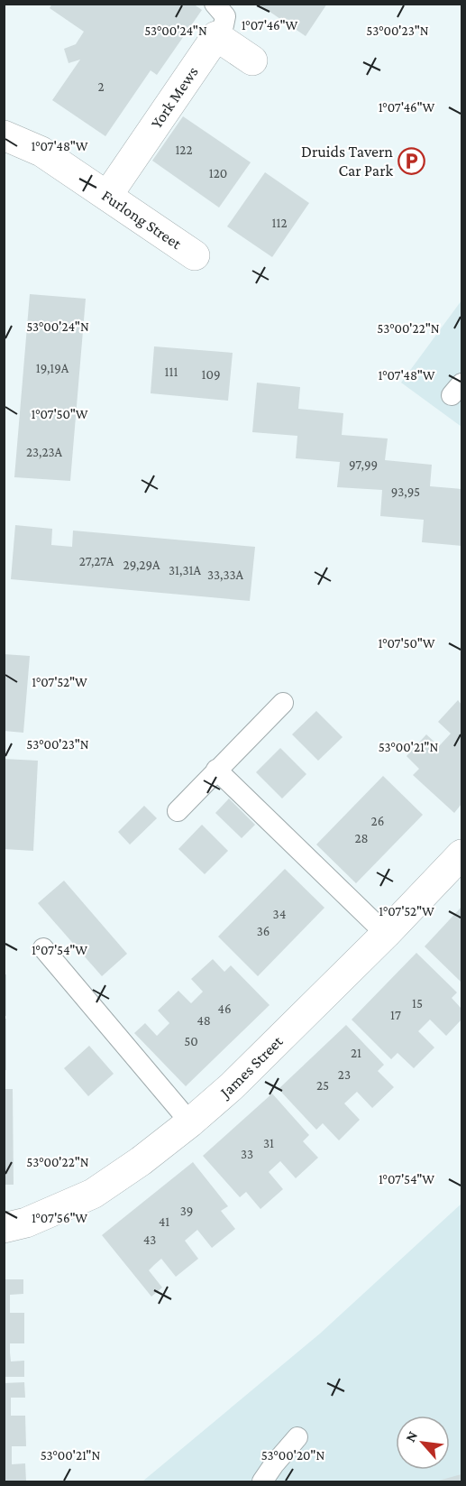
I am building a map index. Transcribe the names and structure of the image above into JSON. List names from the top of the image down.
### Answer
{
  "streets": {
    "street": ["York Mews", "Furlong Street", "James Street"]
  },
  "crossings": [
    ["York Mews", "Furlong Street"]
  ],
  "places": {
    "parking": ["Druids Tavern Car Park"]
  },
  "house_numbers": [
    "2",
    "122",
    "120",
    "112",
    "19,19A",
    "111",
    "109",
    "23,23A",
    "97,99",
    "93,95",
    "27,27A",
    "29,29A",
    "31,31A",
    "33,33A",
    "26",
    "28",
    "34",
    "36",
    "15",
    "46",
    "17",
    "48",
    "50",
    "21",
    "23",
    "25",
    "31",
    "33",
    "39",
    "41",
    "43"
  ],
  "north": "top left",
  "coordinates": [
    "1°07'46\"W",
    "53°00'24\"N",
    "53°00'23\"N",
    "1°07'48\"W",
    "53°00'22\"N",
    "1°07'50\"W",
    "1°07'52\"W",
    "53°00'21\"N",
    "1°07'54\"W",
    "1°07'56\"W",
    "53°00'20\"N"
  ]
}
